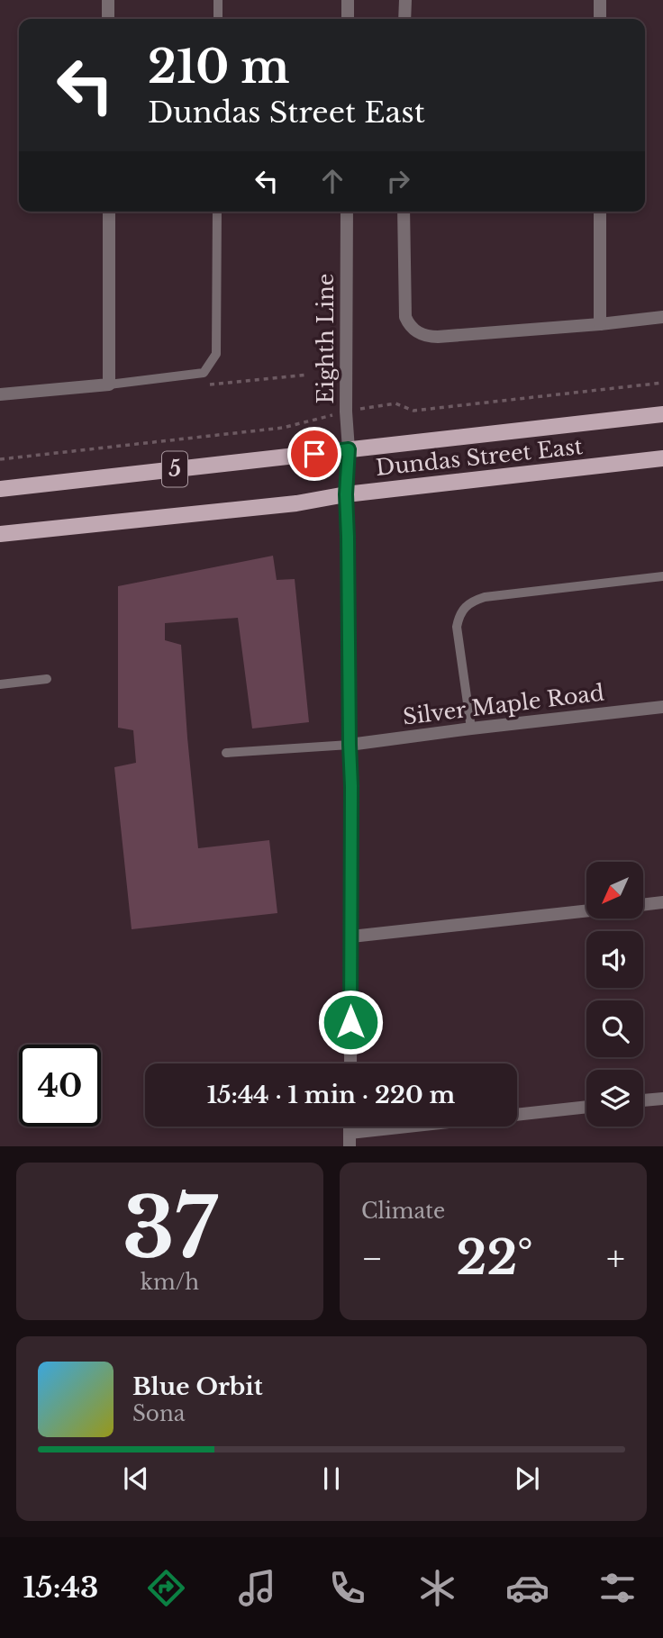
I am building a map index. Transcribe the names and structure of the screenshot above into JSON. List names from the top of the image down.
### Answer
{
  "streets": {
    "main road": ["Dundas Street East", "5"],
    "street": ["Eighth Line", "Silver Maple Road"]
  },
  "crossings": [
    ["Eighth Line", "Dundas Street East"],
    ["Eighth Line", "Silver Maple Road"]
  ],
  "north": "bottom left",
  "page": {
    "turn": ["210 m", "Dundas Street East"],
    "limit": "40",
    "trip": "15:44 · 1 min · 220 m",
    "tile": [
      ["37", "km/h"],
      "Climate"
    ],
    "heat": ["−", "22°", "+"],
    "song": ["Blue Orbit", "Sona"],
    "tabs": "15:43"
  }
}
